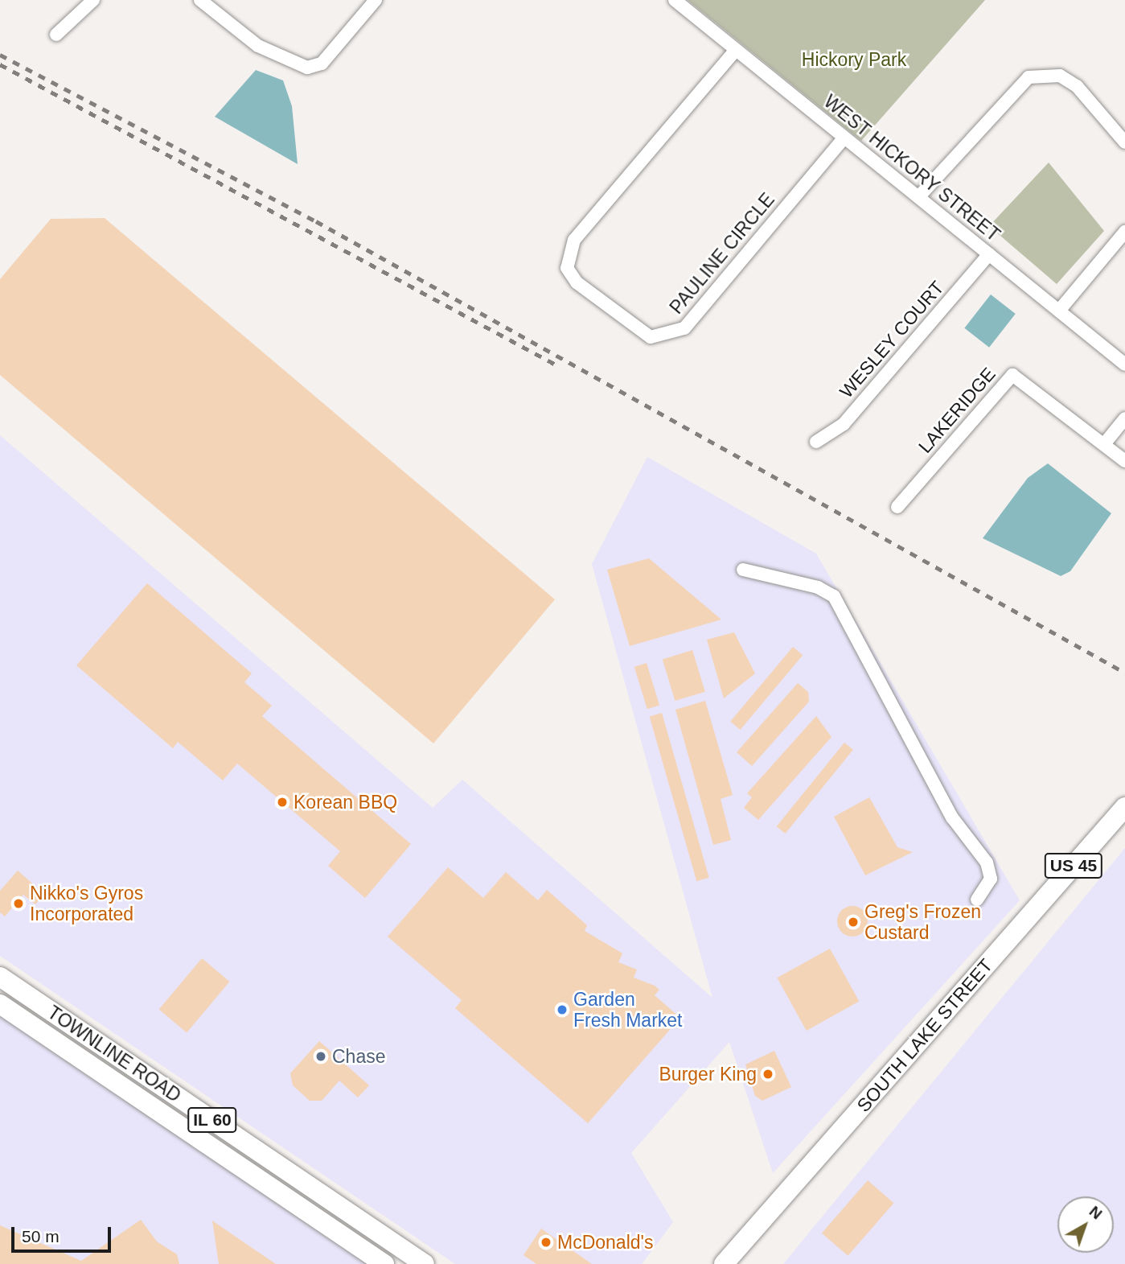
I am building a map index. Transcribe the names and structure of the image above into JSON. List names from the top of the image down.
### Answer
{
  "streets": {
    "main road": [
      "US 45",
      "SOUTH LAKE STREET",
      "TOWNLINE ROAD",
      "IL 60"
    ],
    "street": [
      "WEST HICKORY STREET",
      "PAULINE CIRCLE",
      "WESLEY COURT",
      "LAKERIDGE"
    ]
  },
  "crossings": [
    ["WEST HICKORY STREET", "PAULINE CIRCLE"],
    ["WEST HICKORY STREET", "WESLEY COURT"]
  ],
  "parks": ["Hickory Park"],
  "places": [
    "Korean BBQ",
    "Nikko's Gyros Incorporated",
    "Greg's Frozen Custard",
    "Garden Fresh Market",
    "Chase",
    "Burger King",
    "McDonald's"
  ],
  "scale_bar": "50 m",
  "north": "top right"
}
